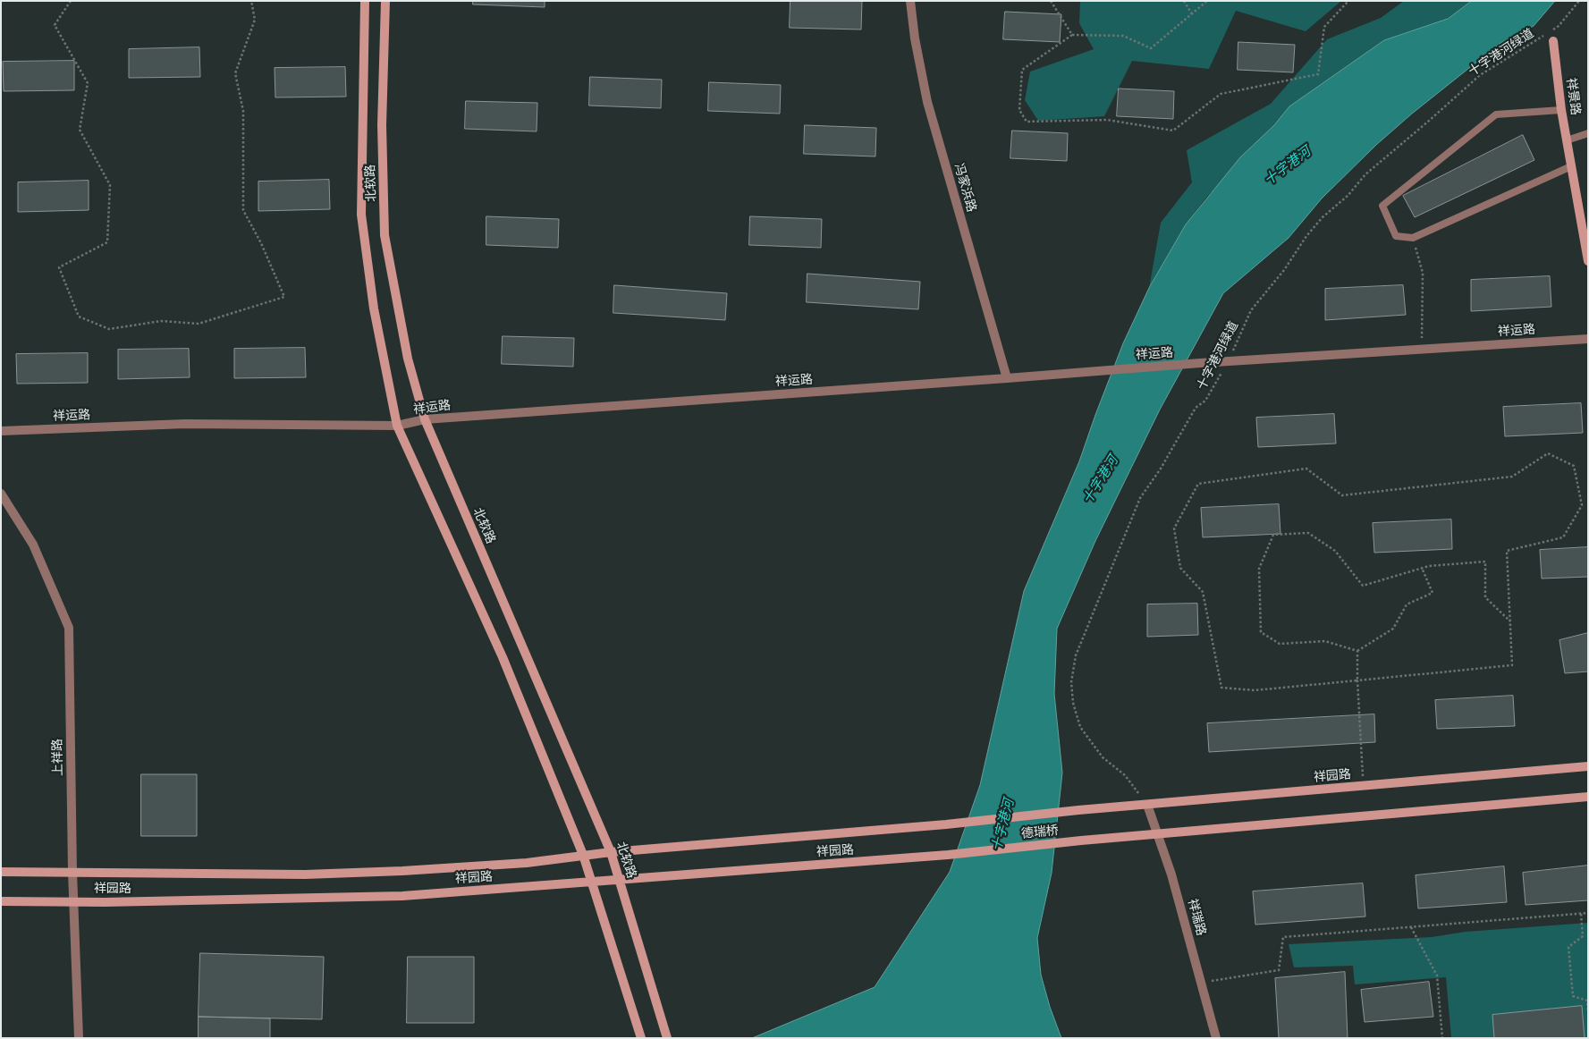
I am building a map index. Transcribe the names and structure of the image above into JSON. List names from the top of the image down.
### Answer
{
  "streets": {
    "main road": [
      "祥景路",
      "北软路",
      "祥园路",
      "德瑞桥"
    ],
    "street": [
      "冯家浜路",
      "祥运路",
      "上祥路",
      "祥瑞路"
    ],
    "path": ["十字港河绿道"]
  },
  "crossings": [
    ["十字港河绿道", "祥运路"],
    ["十字港河绿道", "祥园路"],
    ["十字港河绿道", "祥瑞路"],
    ["北软路", "祥运路"],
    ["北软路", "祥园路"],
    ["冯家浜路", "祥运路"],
    ["上祥路", "祥园路"],
    ["祥园路", "德瑞桥"],
    ["祥园路", "祥瑞路"],
    ["德瑞桥", "祥瑞路"]
  ],
  "water": ["十字港河"]
}
